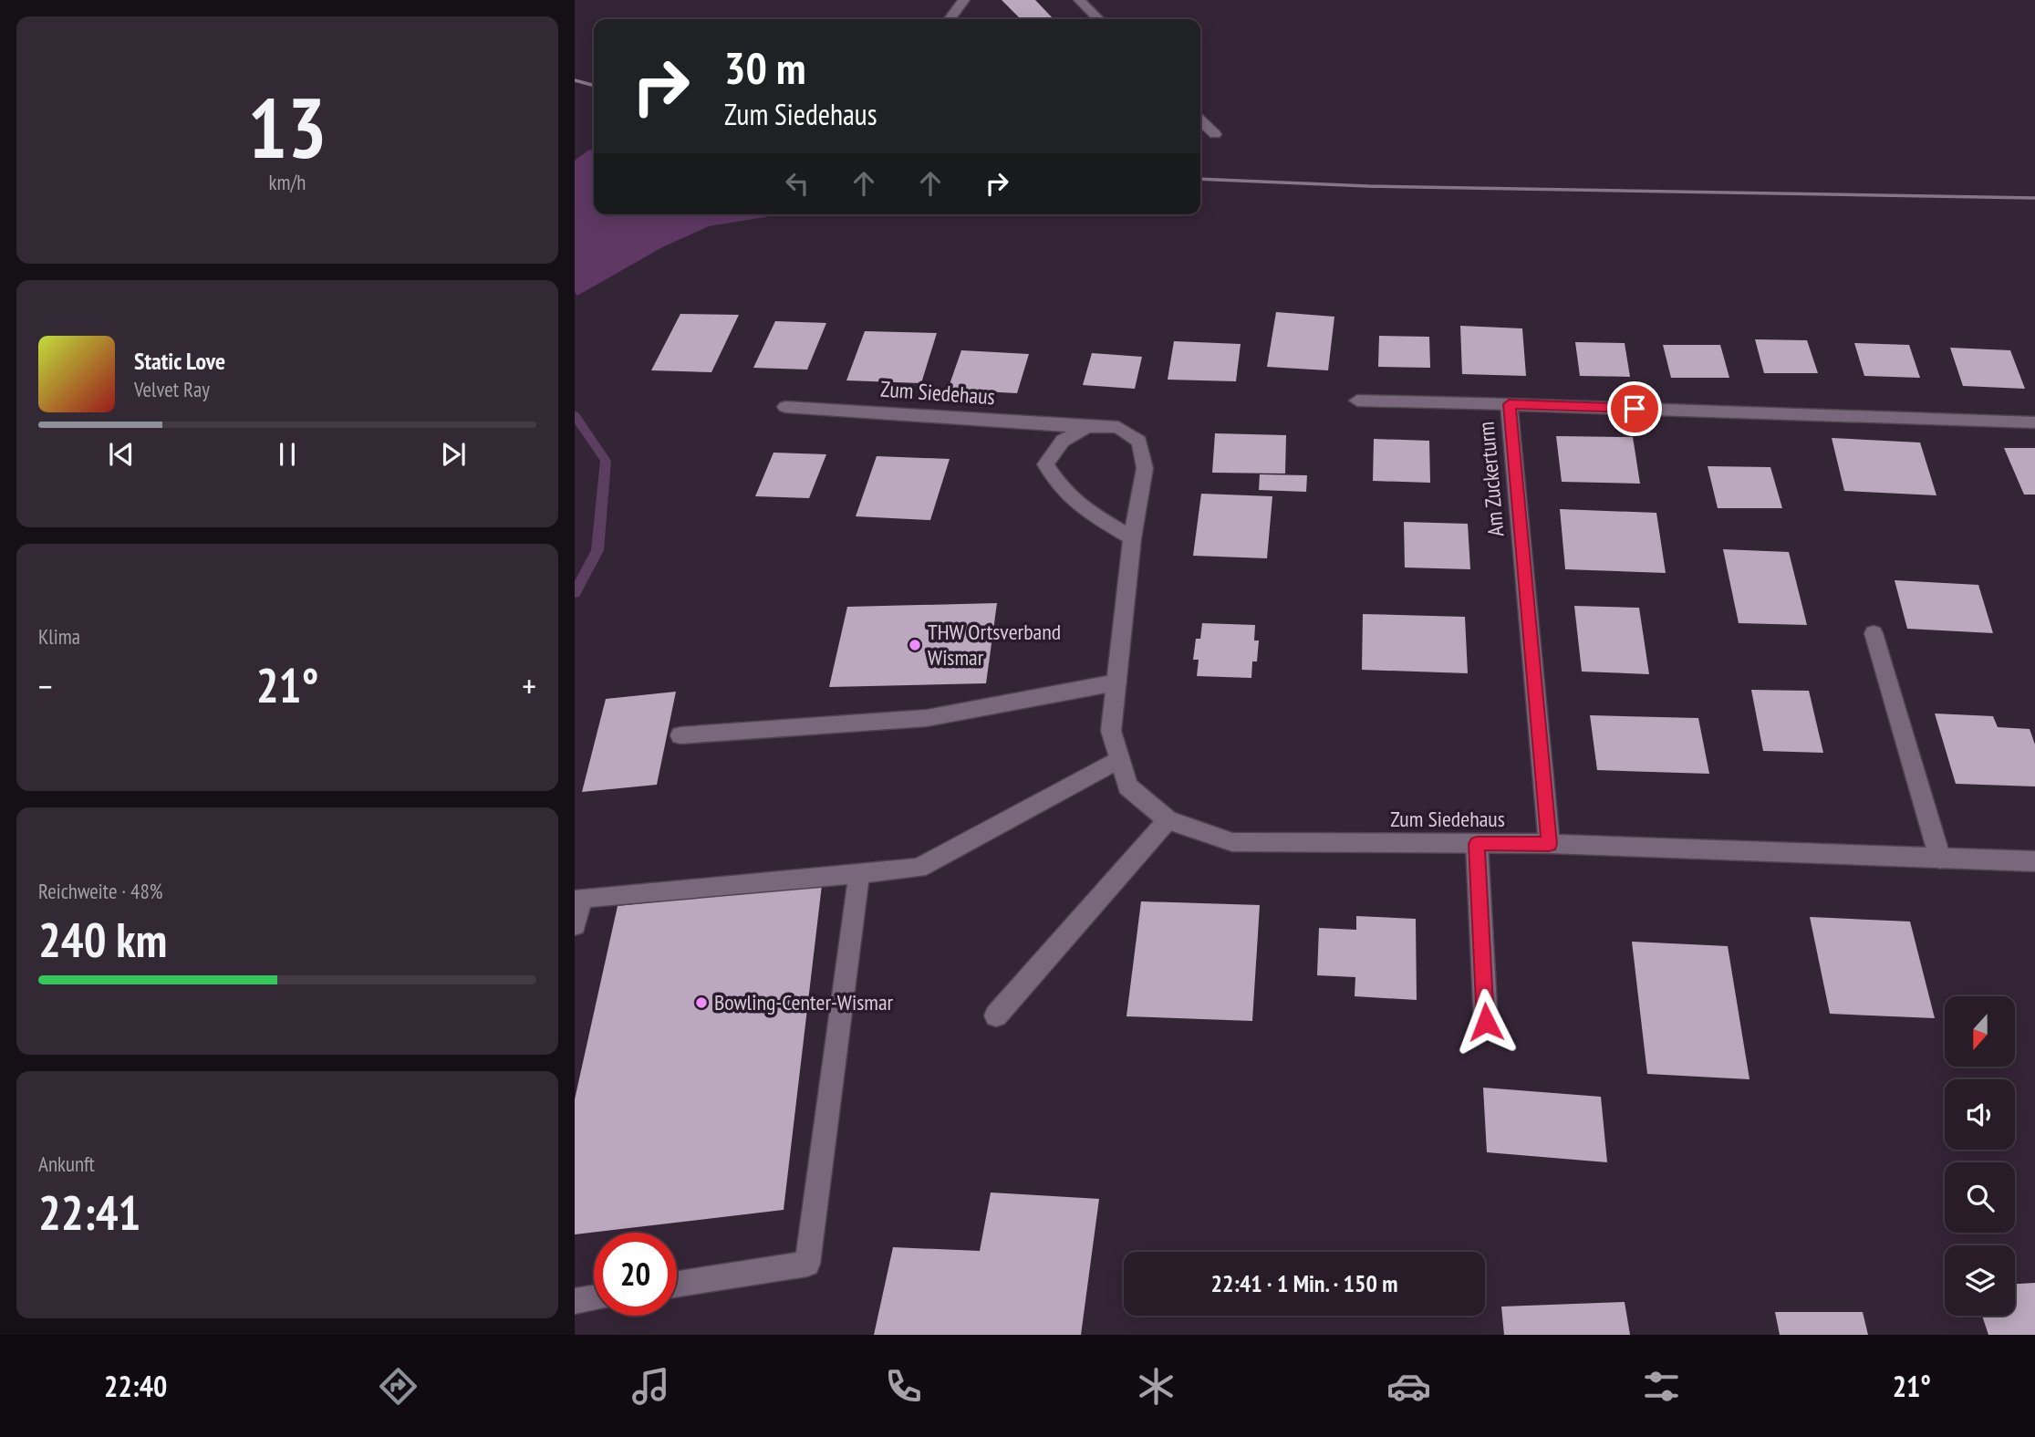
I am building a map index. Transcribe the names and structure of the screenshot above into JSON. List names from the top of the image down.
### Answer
{
  "streets": {
    "street": ["Zum Siedehaus", "Am Zuckerturm"]
  },
  "crossings": [
    ["Zum Siedehaus", "Am Zuckerturm"]
  ],
  "places": ["THW Ortsverband Wismar", "Bowling-Center-Wismar"],
  "north": "bottom",
  "page": {
    "tile": [
      ["13", "km/h"],
      "Klima",
      ["Reichweite · 48%", "240 km"],
      ["Ankunft", "22:41"]
    ],
    "turn": ["30 m", "Zum Siedehaus"],
    "song": ["Static Love", "Velvet Ray"],
    "heat": ["−", "21°", "+"],
    "limit": "20",
    "trip": "22:41 · 1 Min. · 150 m",
    "tabs": ["22:40", "21°"]
  }
}
